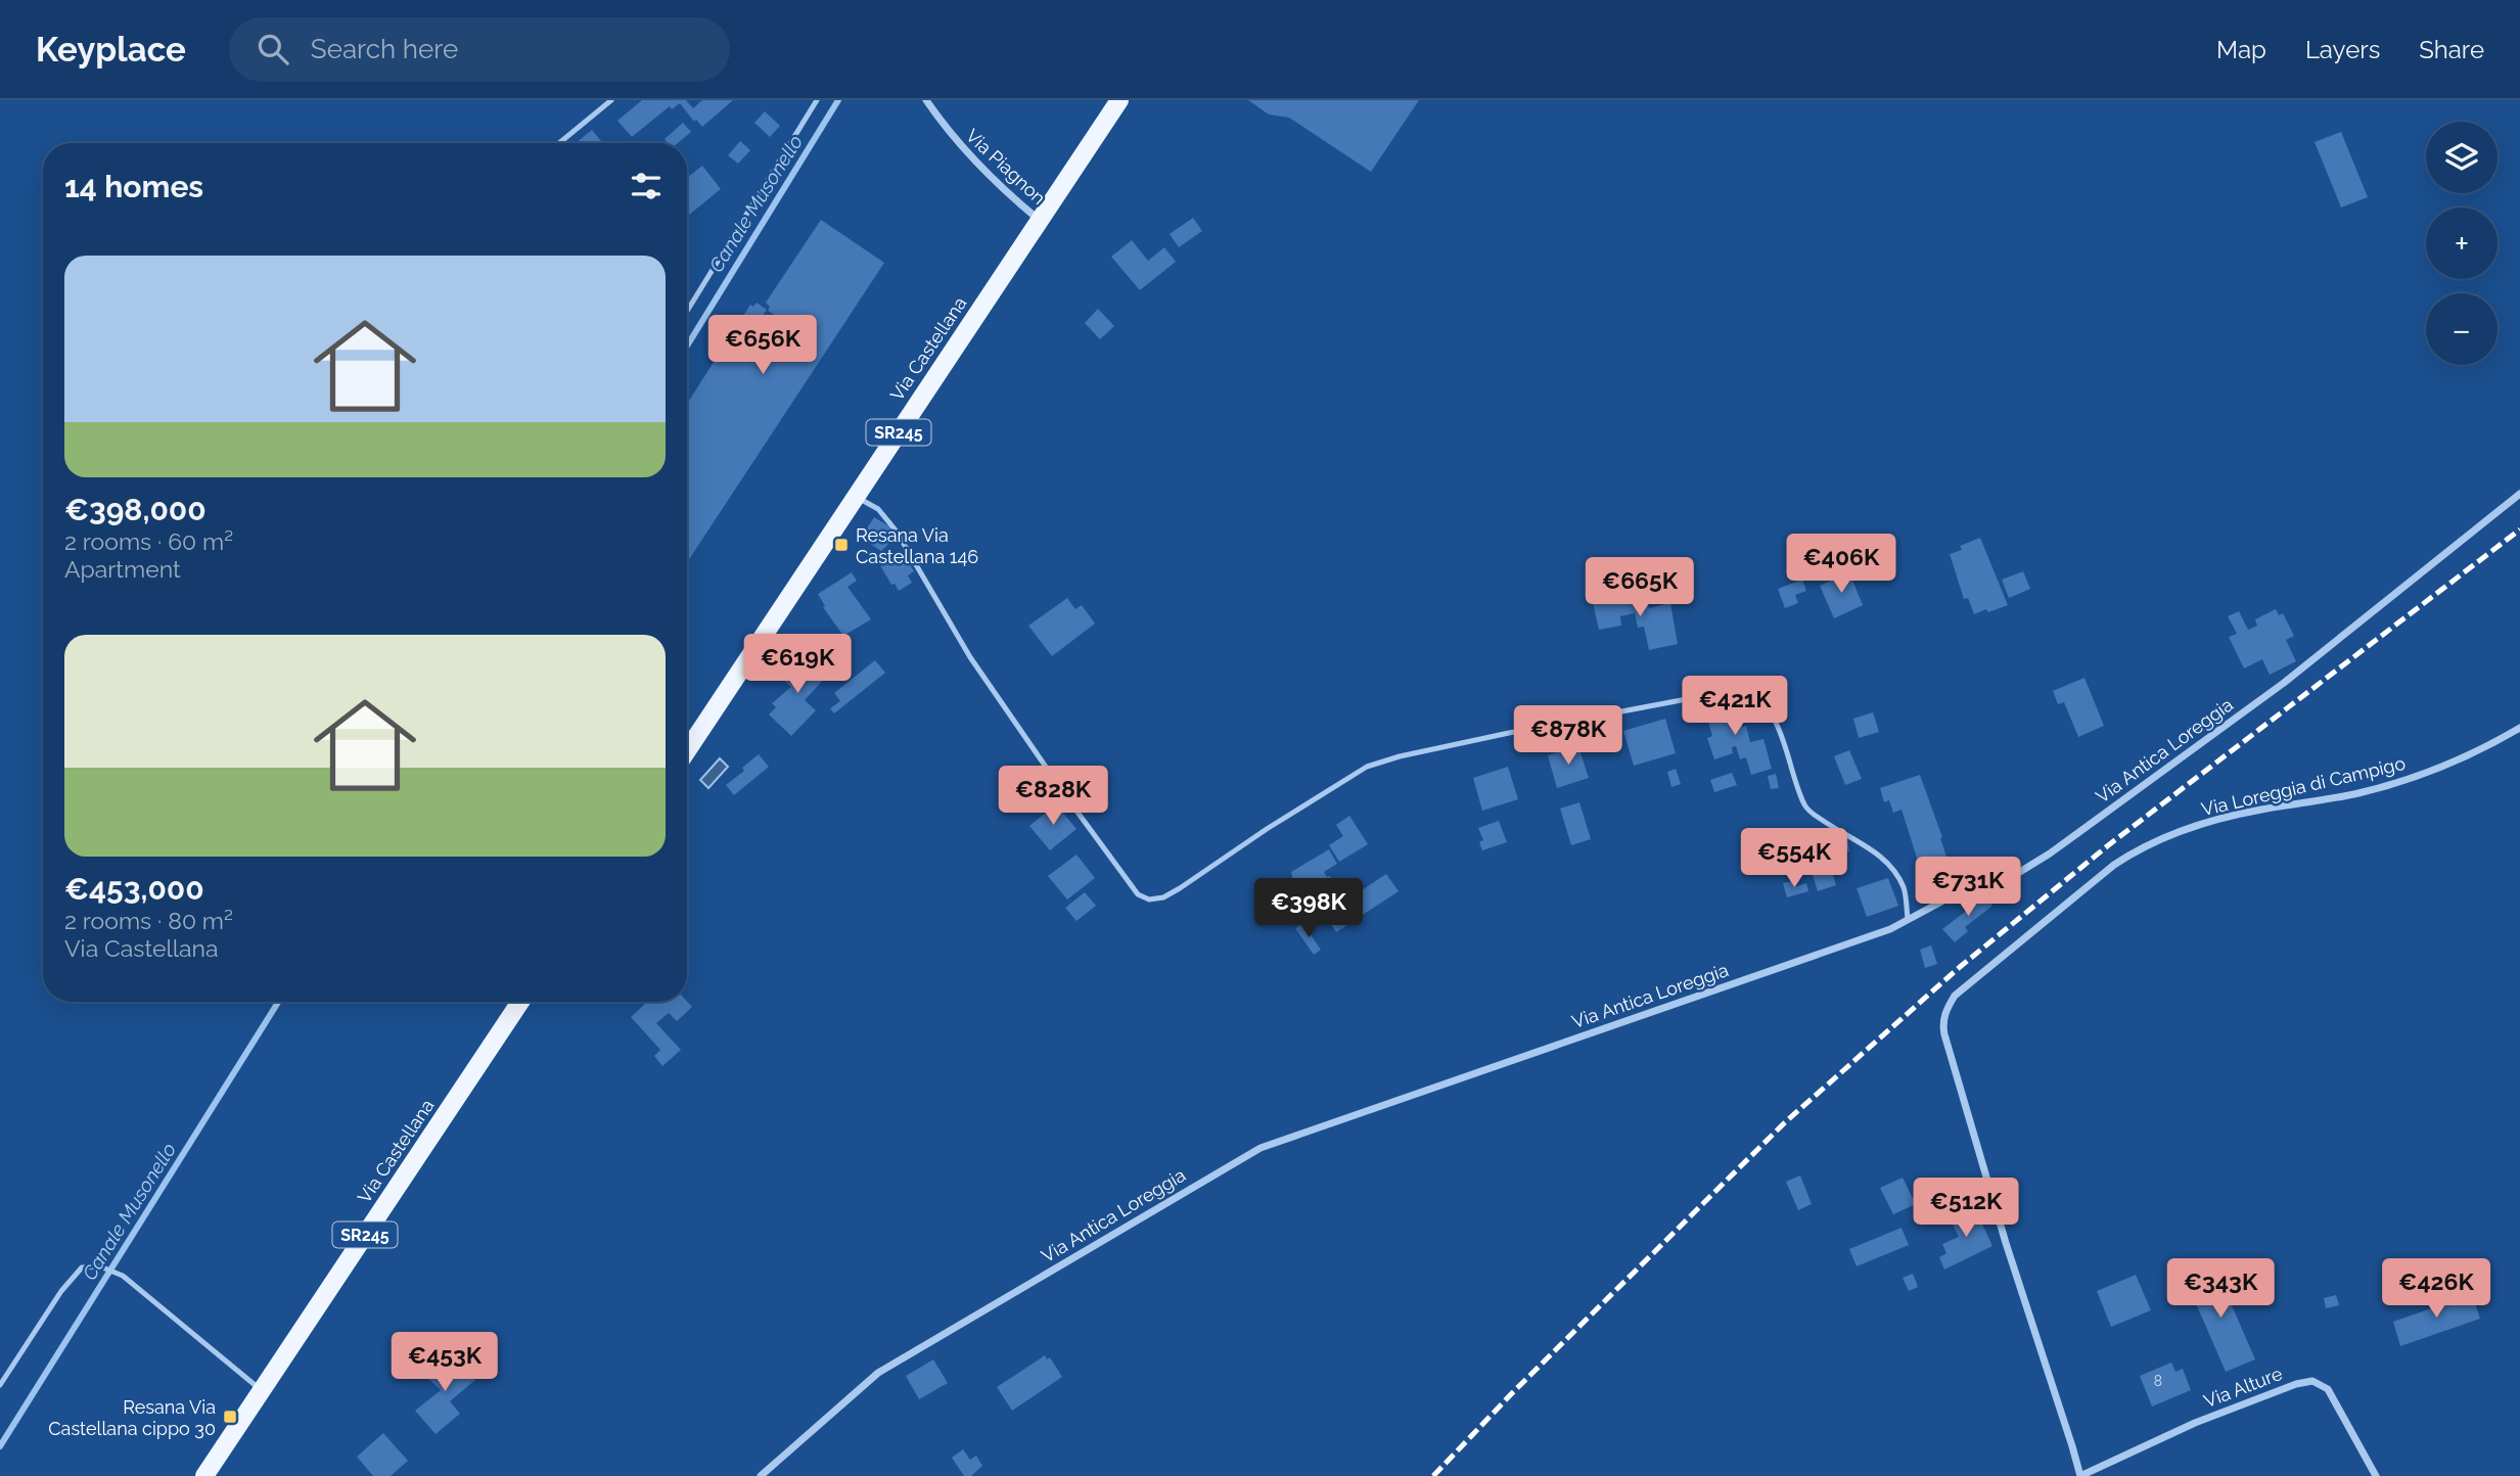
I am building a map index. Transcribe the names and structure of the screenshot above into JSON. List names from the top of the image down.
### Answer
{
  "streets": {
    "main road": ["Via Castellana", "SR245"],
    "street": [
      "Via Piagnon",
      "Via Antica Loreggia",
      "Via Loreggia di Campigo",
      "Via Alture"
    ]
  },
  "crossings": [
    ["Via Piagnon", "Via Castellana"],
    ["Via Loreggia di Campigo", "Via Alture"]
  ],
  "water": ["Canale Musonello"],
  "places": {
    "transit": ["Resana Via Castellana 146", "Resana Via Castellana cippo 30"]
  },
  "house_numbers": ["8"],
  "page": {
    "header": "Keyplace",
    "search": "Search here",
    "nav": ["Map", "Layers", "Share"],
    "map_buttons": ["+", "−"],
    "heading": "14 homes",
    "list": [
      {
        "name": "€398,000",
        "note": "2 rooms · 60 m² · Apartment"
      },
      {
        "name": "€453,000",
        "note": "2 rooms · 80 m² · Via Castellana"
      }
    ],
    "price": [
      "€656K",
      "€406K",
      "€665K",
      "€619K",
      "€421K",
      "€878K",
      "€828K",
      "€554K",
      "€731K",
      "€398K",
      "€512K",
      "€343K",
      "€426K",
      "€453K"
    ]
  }
}
